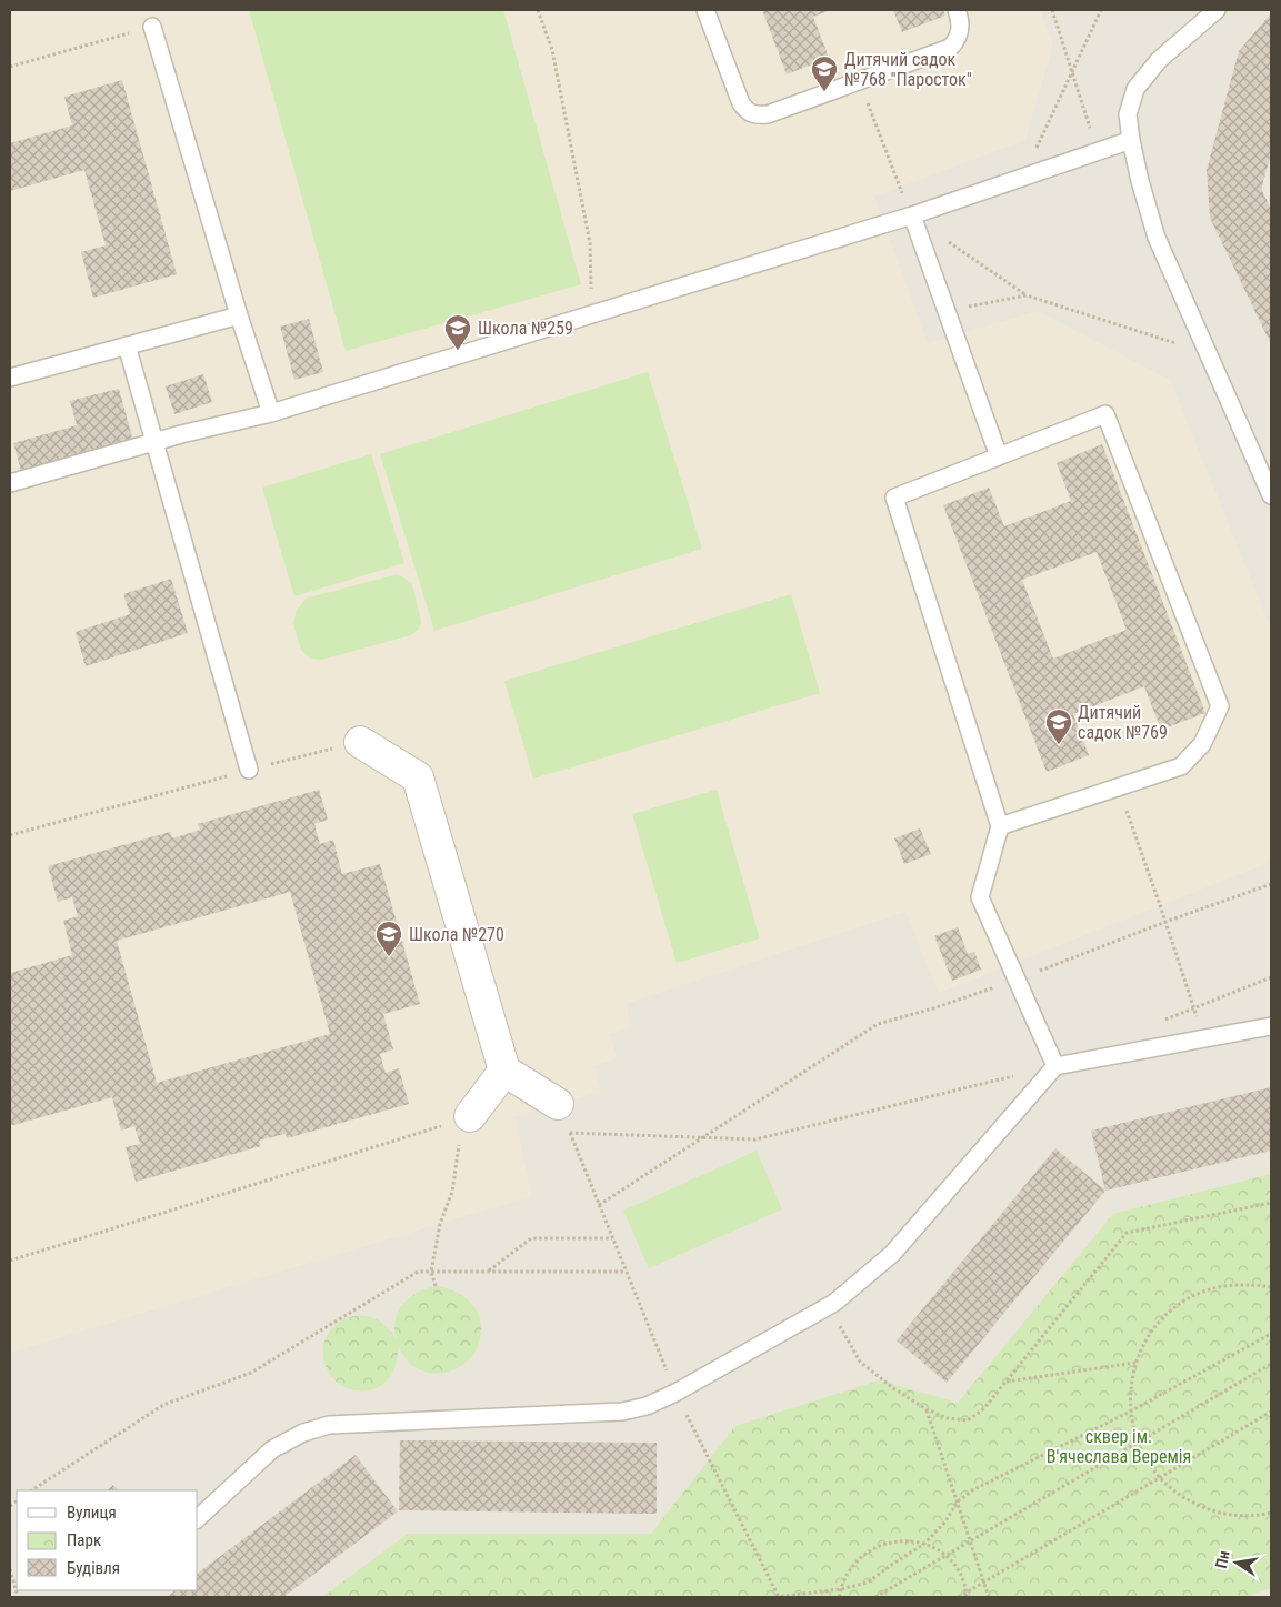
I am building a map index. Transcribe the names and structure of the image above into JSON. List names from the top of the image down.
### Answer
{
  "parks": ["сквер ім. В'ячеслава Веремія"],
  "places": {
    "school or university": [
      "Дитячий садок №768 \"Паросток\"",
      "Школа №259",
      "Дитячий садок №769",
      "Школа №270"
    ]
  },
  "legend": ["Вулиця", "Парк", "Будівля"],
  "north": "left"
}
